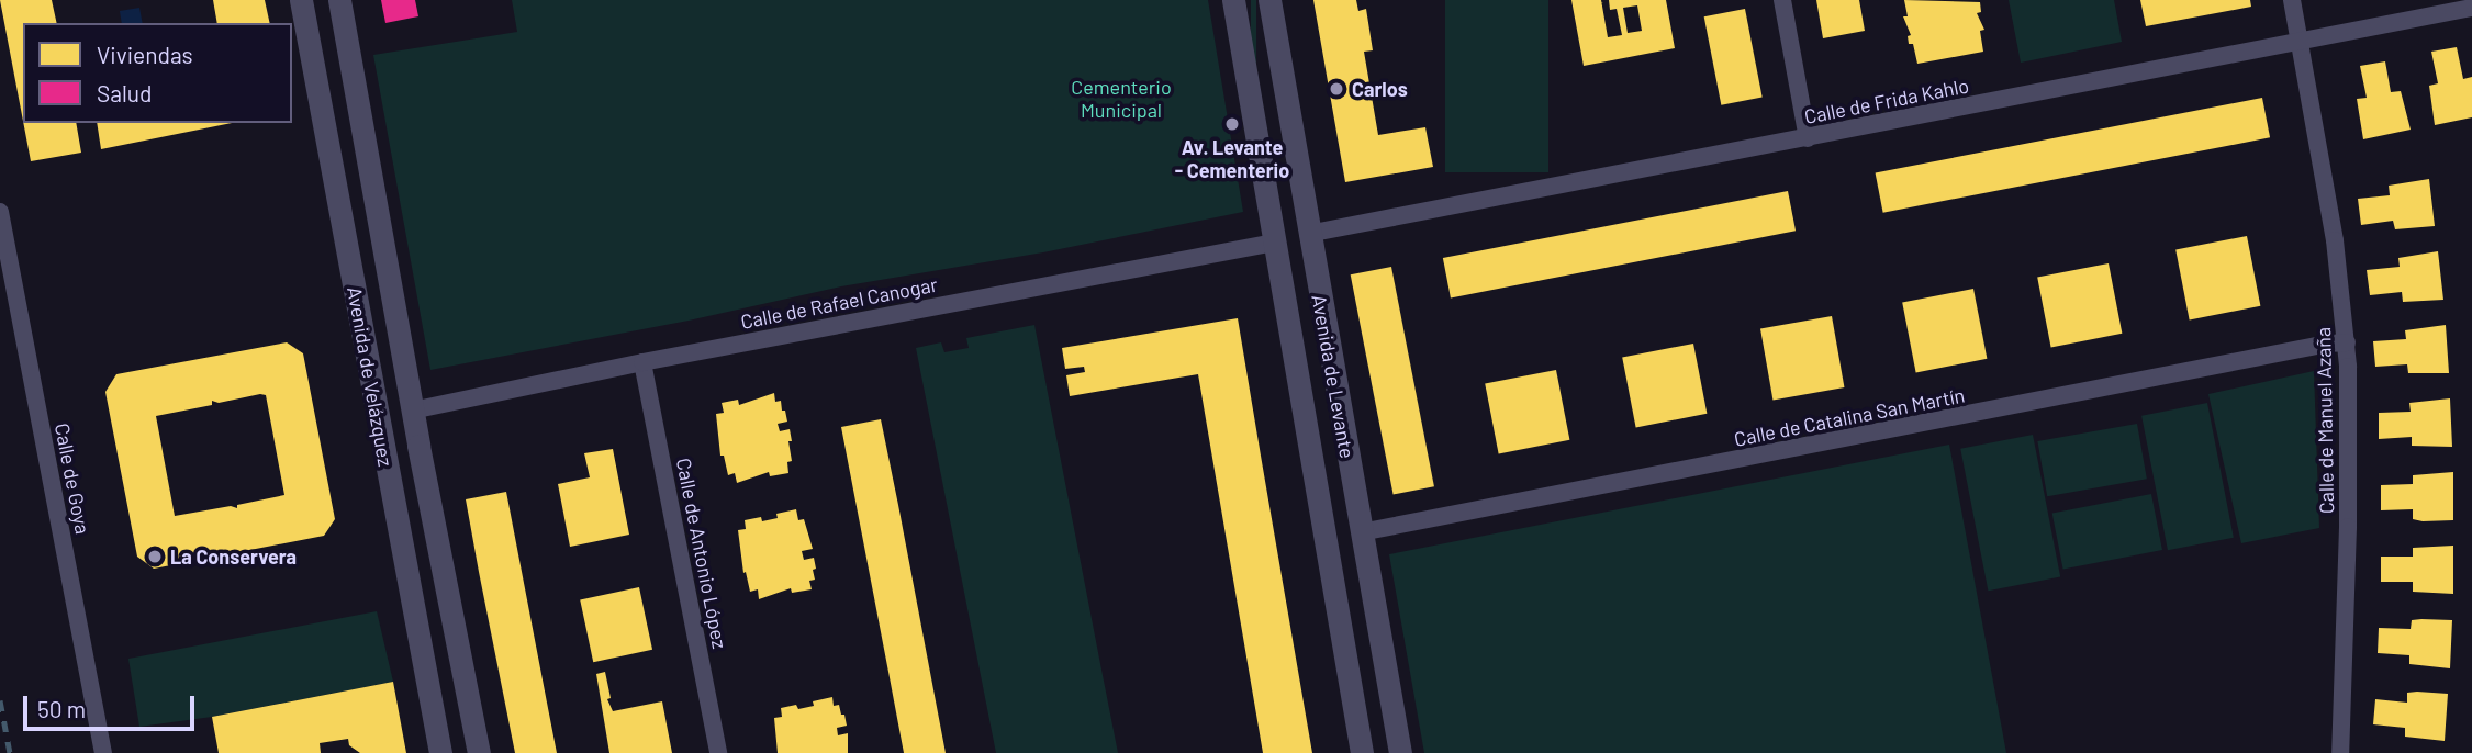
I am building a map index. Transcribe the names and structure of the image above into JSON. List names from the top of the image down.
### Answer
{
  "streets": {
    "street": [
      "Calle de Frida Kahlo",
      "Calle de Rafael Canogar",
      "Avenida de Velázquez",
      "Avenida de Levante",
      "Calle de Catalina San Martín",
      "Calle de Manuel Azaña",
      "Calle de Goya",
      "Calle de Antonio López"
    ]
  },
  "crossings": [
    ["Calle de Frida Kahlo", "Avenida de Levante"],
    ["Calle de Frida Kahlo", "Calle de Manuel Azaña"],
    ["Calle de Rafael Canogar", "Avenida de Velázquez"],
    ["Calle de Rafael Canogar", "Avenida de Levante"],
    ["Calle de Rafael Canogar", "Calle de Antonio López"],
    ["Avenida de Levante", "Calle de Catalina San Martín"],
    ["Calle de Catalina San Martín", "Calle de Manuel Azaña"]
  ],
  "parks": ["Cementerio Municipal"],
  "places": ["Carlos", "Av. Levante - Cementerio", "La Conservera"],
  "legend": ["Viviendas", "Salud"],
  "scale_bar": "50 m"
}
